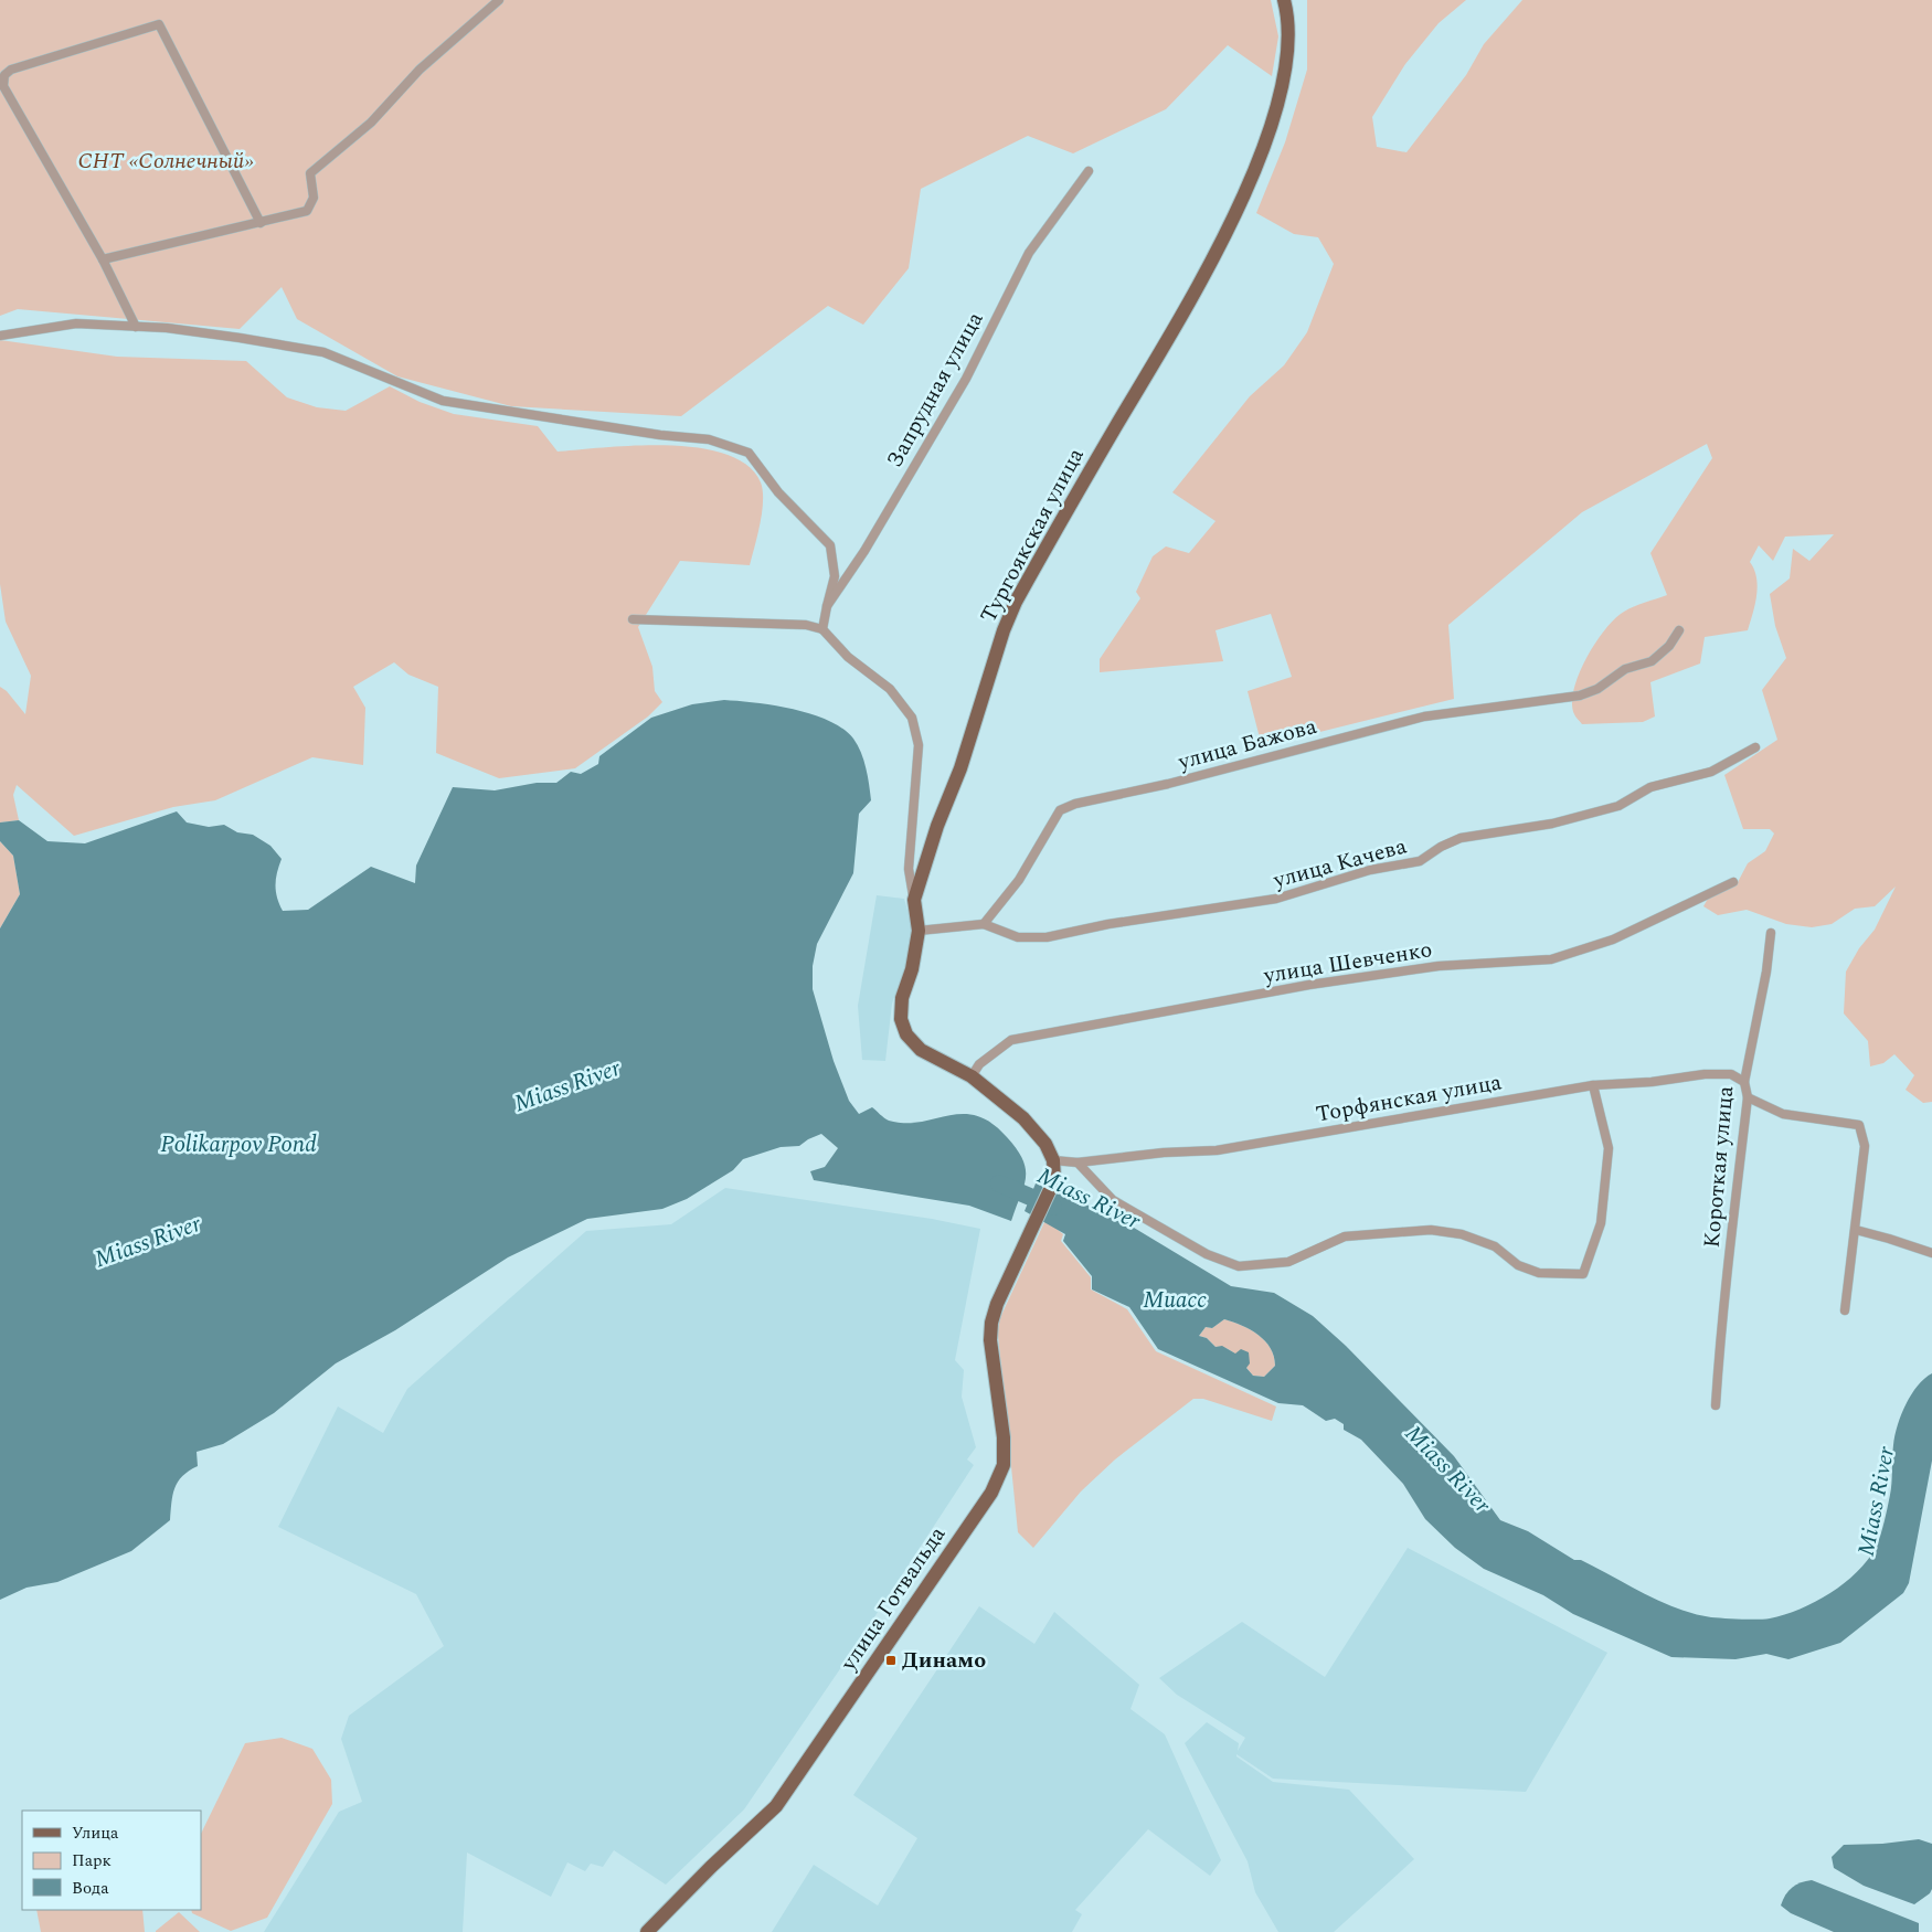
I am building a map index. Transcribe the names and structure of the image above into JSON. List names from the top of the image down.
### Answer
{
  "streets": {
    "main road": ["Тургоякская улица", "улица Готвальда"],
    "street": [
      "Запрудная улица",
      "улица Бажова",
      "улица Качева",
      "улица Шевченко",
      "Торфянская улица",
      "Короткая улица"
    ]
  },
  "crossings": [
    ["Тургоякская улица", "улица Качева"],
    ["Тургоякская улица", "улица Шевченко"],
    ["Тургоякская улица", "Торфянская улица"],
    ["Тургоякская улица", "улица Готвальда"],
    ["улица Бажова", "улица Качева"],
    ["Торфянская улица", "Короткая улица"]
  ],
  "water": ["Miass River", "Polikarpov Pond", "Миасс"],
  "parks": ["СНТ «Солнечный»"],
  "places": {
    "transit": ["Динамо"]
  },
  "legend": ["Улица", "Парк", "Вода"]
}
